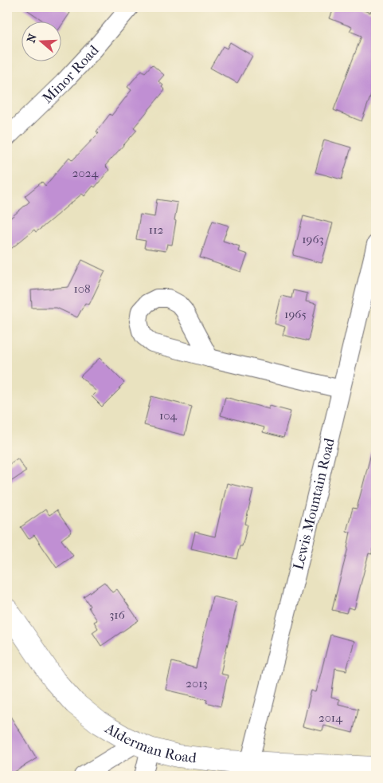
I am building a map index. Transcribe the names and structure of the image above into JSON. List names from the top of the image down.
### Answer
{
  "streets": {
    "main road": ["Alderman Road"],
    "street": ["Minor Road", "Lewis Mountain Road"]
  },
  "crossings": [
    ["Lewis Mountain Road", "Alderman Road"]
  ],
  "house_numbers": [
    "2024",
    "112",
    "1963",
    "108",
    "1965",
    "104",
    "316",
    "2013",
    "2014"
  ],
  "north": "left"
}
